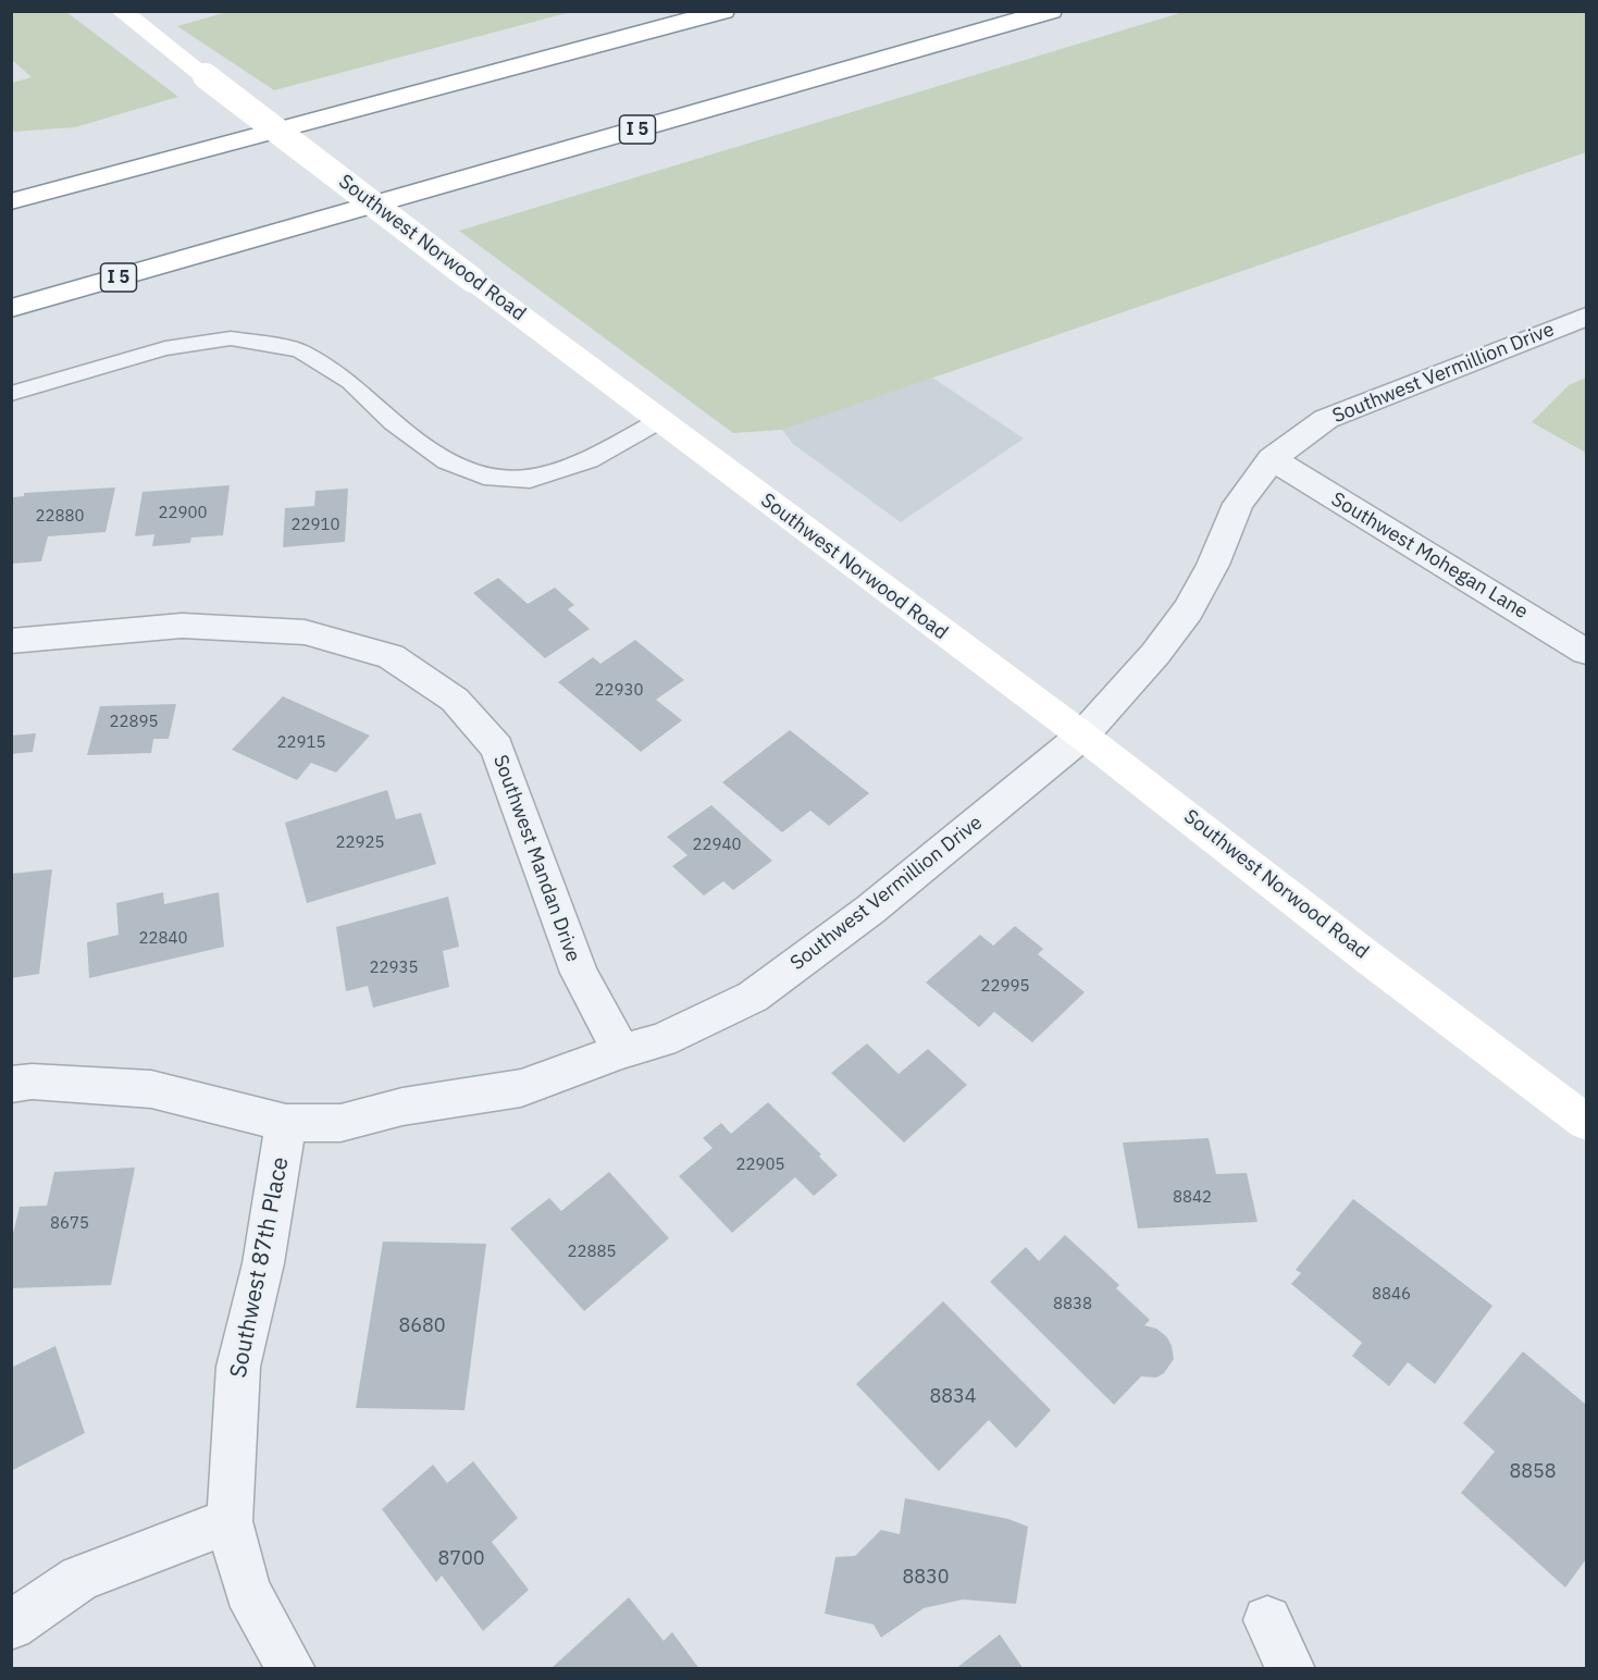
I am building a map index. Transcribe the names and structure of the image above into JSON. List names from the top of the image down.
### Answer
{
  "streets": {
    "main road": ["I 5", "Southwest Norwood Road"],
    "street": [
      "Southwest Vermillion Drive",
      "Southwest Mohegan Lane",
      "Southwest Mandan Drive",
      "Southwest 87th Place"
    ]
  },
  "crossings": [
    ["Southwest Norwood Road", "Southwest Vermillion Drive"],
    ["Southwest Vermillion Drive", "Southwest Mohegan Lane"],
    ["Southwest Vermillion Drive", "Southwest Mandan Drive"],
    ["Southwest Vermillion Drive", "Southwest 87th Place"]
  ],
  "house_numbers": [
    "22900",
    "22880",
    "22910",
    "22930",
    "22895",
    "22915",
    "22925",
    "22940",
    "22840",
    "22935",
    "22995",
    "22905",
    "8842",
    "8675",
    "22885",
    "8846",
    "8838",
    "8680",
    "8834",
    "8858",
    "8700",
    "8830"
  ]
}
